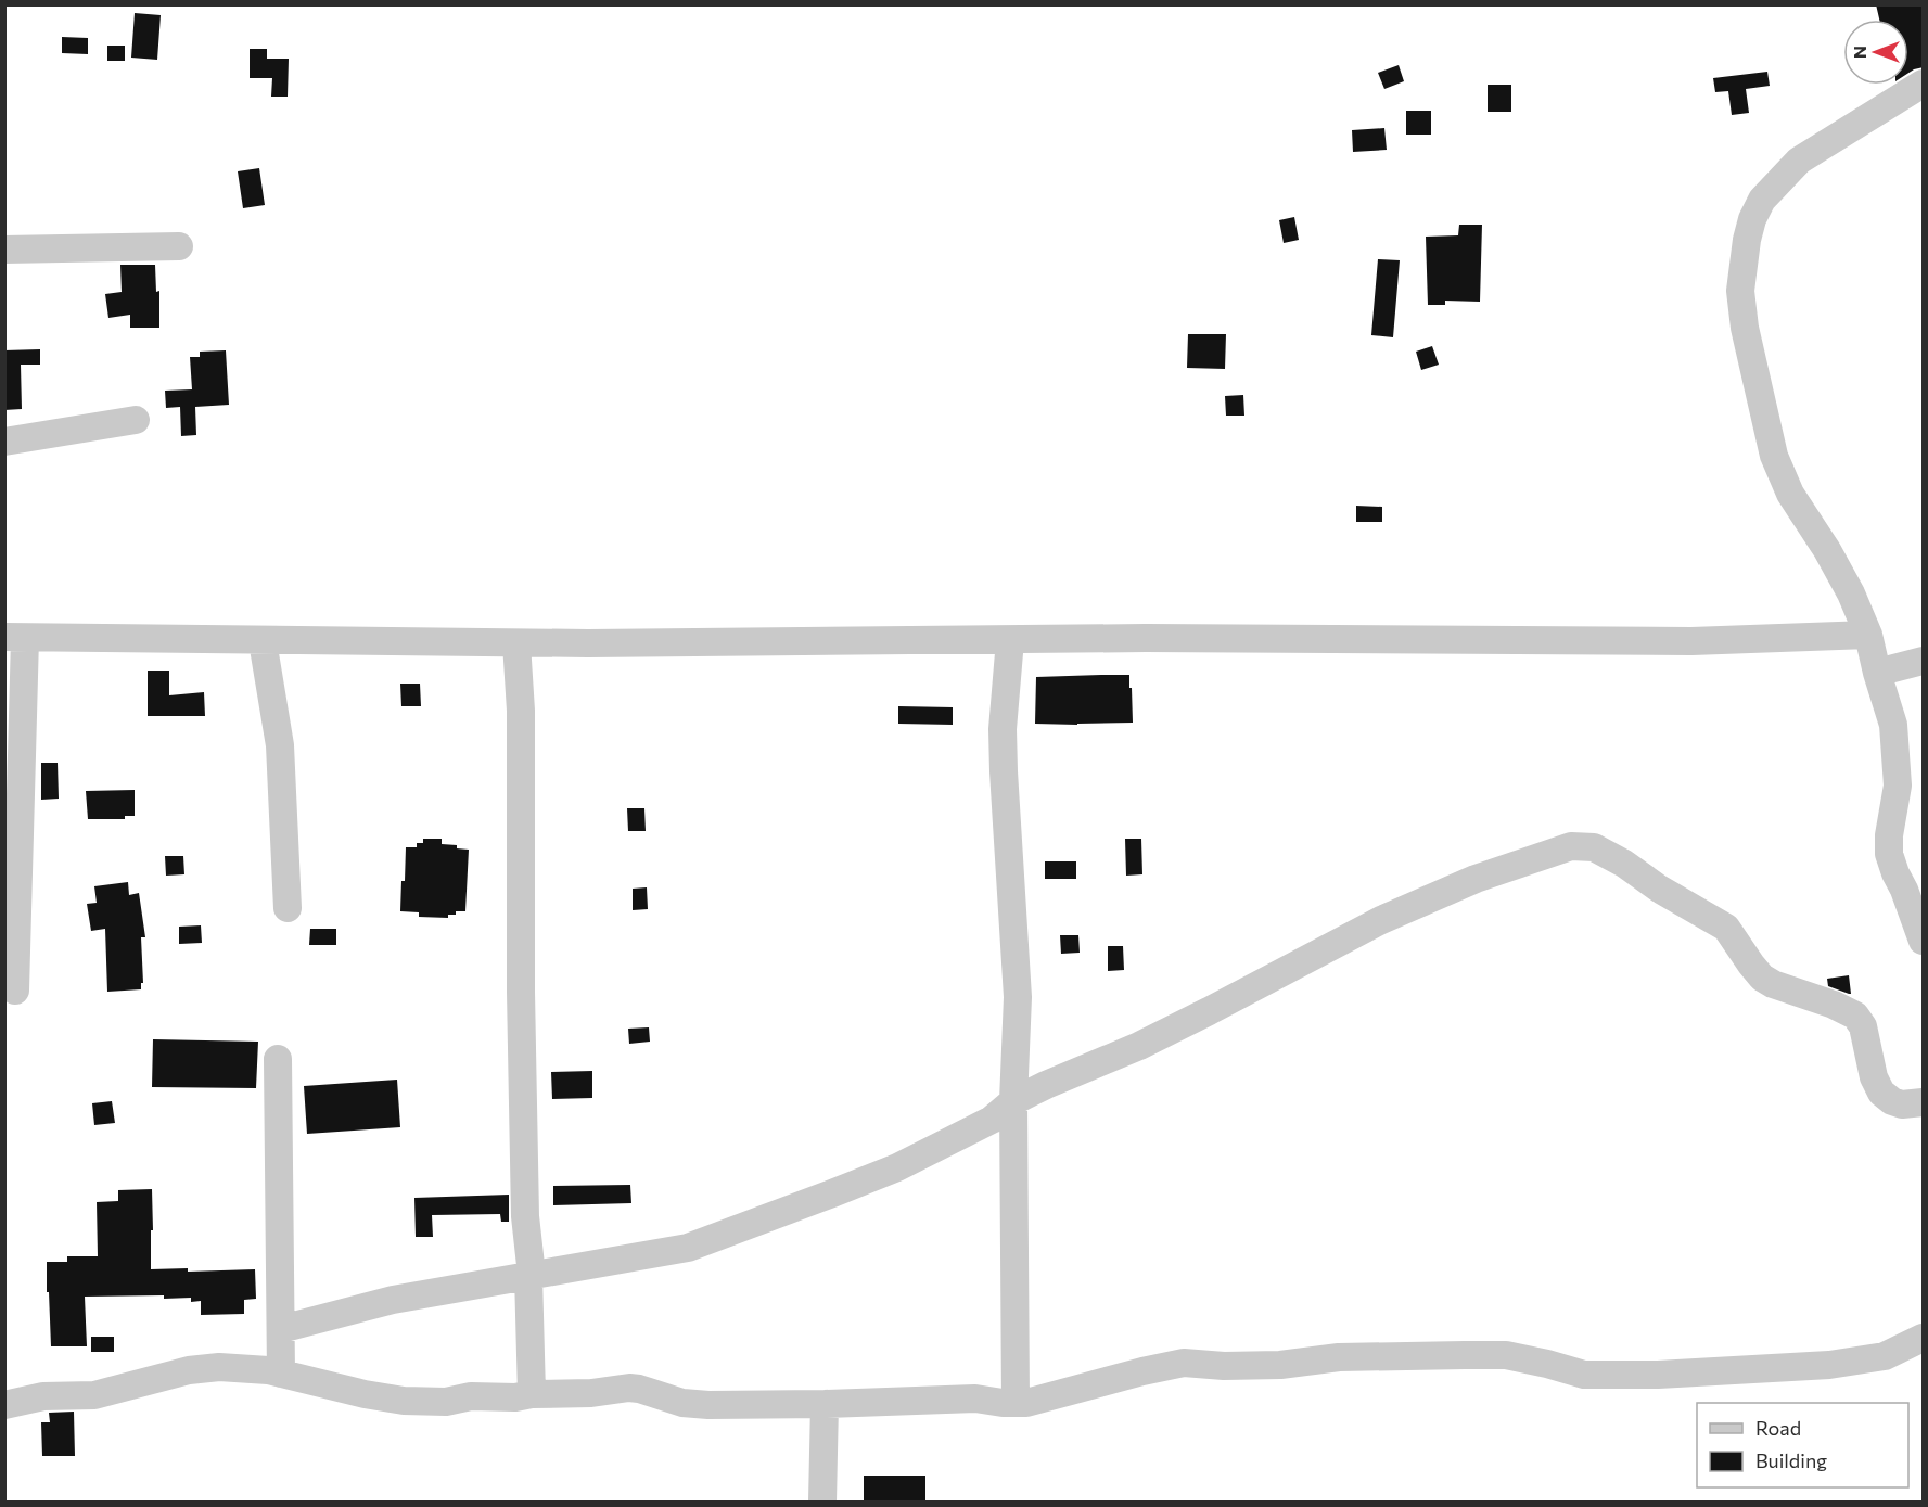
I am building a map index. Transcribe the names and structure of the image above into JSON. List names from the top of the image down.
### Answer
{
  "legend": ["Road", "Building"],
  "north": "left"
}
